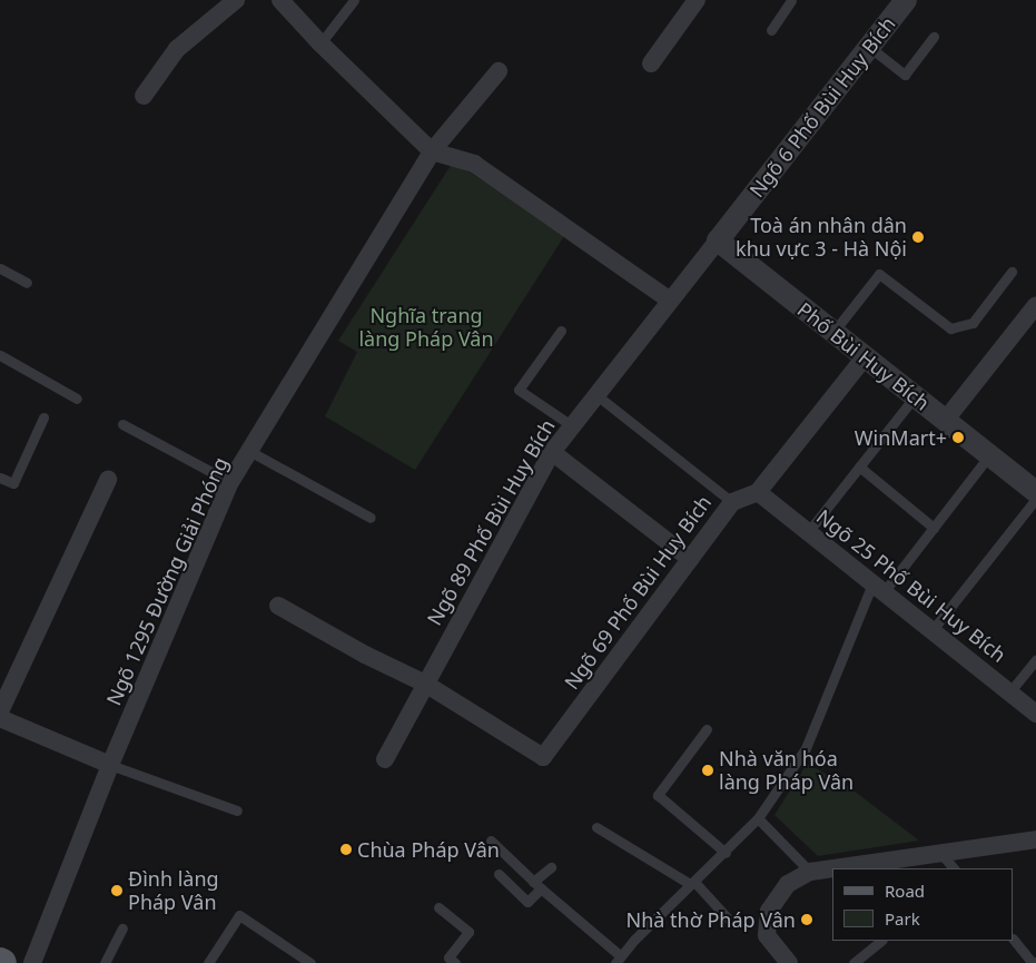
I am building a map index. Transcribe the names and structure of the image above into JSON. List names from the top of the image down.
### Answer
{
  "streets": {
    "street": [
      "Ngõ 6 Phố Bùi Huy Bích",
      "Phố Bùi Huy Bích",
      "Ngõ 89 Phố Bùi Huy Bích",
      "Ngõ 1295 Đường Giải Phóng",
      "Ngõ 25 Phố Bùi Huy Bích",
      "Ngõ 69 Phố Bùi Huy Bích"
    ]
  },
  "crossings": [
    ["Ngõ 6 Phố Bùi Huy Bích", "Phố Bùi Huy Bích"],
    ["Ngõ 6 Phố Bùi Huy Bích", "Ngõ 89 Phố Bùi Huy Bích"],
    ["Phố Bùi Huy Bích", "Ngõ 89 Phố Bùi Huy Bích"],
    ["Ngõ 89 Phố Bùi Huy Bích", "Ngõ 69 Phố Bùi Huy Bích"],
    ["Ngõ 25 Phố Bùi Huy Bích", "Ngõ 69 Phố Bùi Huy Bích"]
  ],
  "parks": ["Nghĩa trang làng Pháp Vân"],
  "places": [
    "Toà án nhân dân khu vực 3 - Hà Nội",
    "WinMart+",
    "Nhà văn hóa làng Pháp Vân",
    "Chùa Pháp Vân",
    "Đình làng Pháp Vân",
    "Nhà thờ Pháp Vân"
  ],
  "legend": ["Road", "Park"]
}
